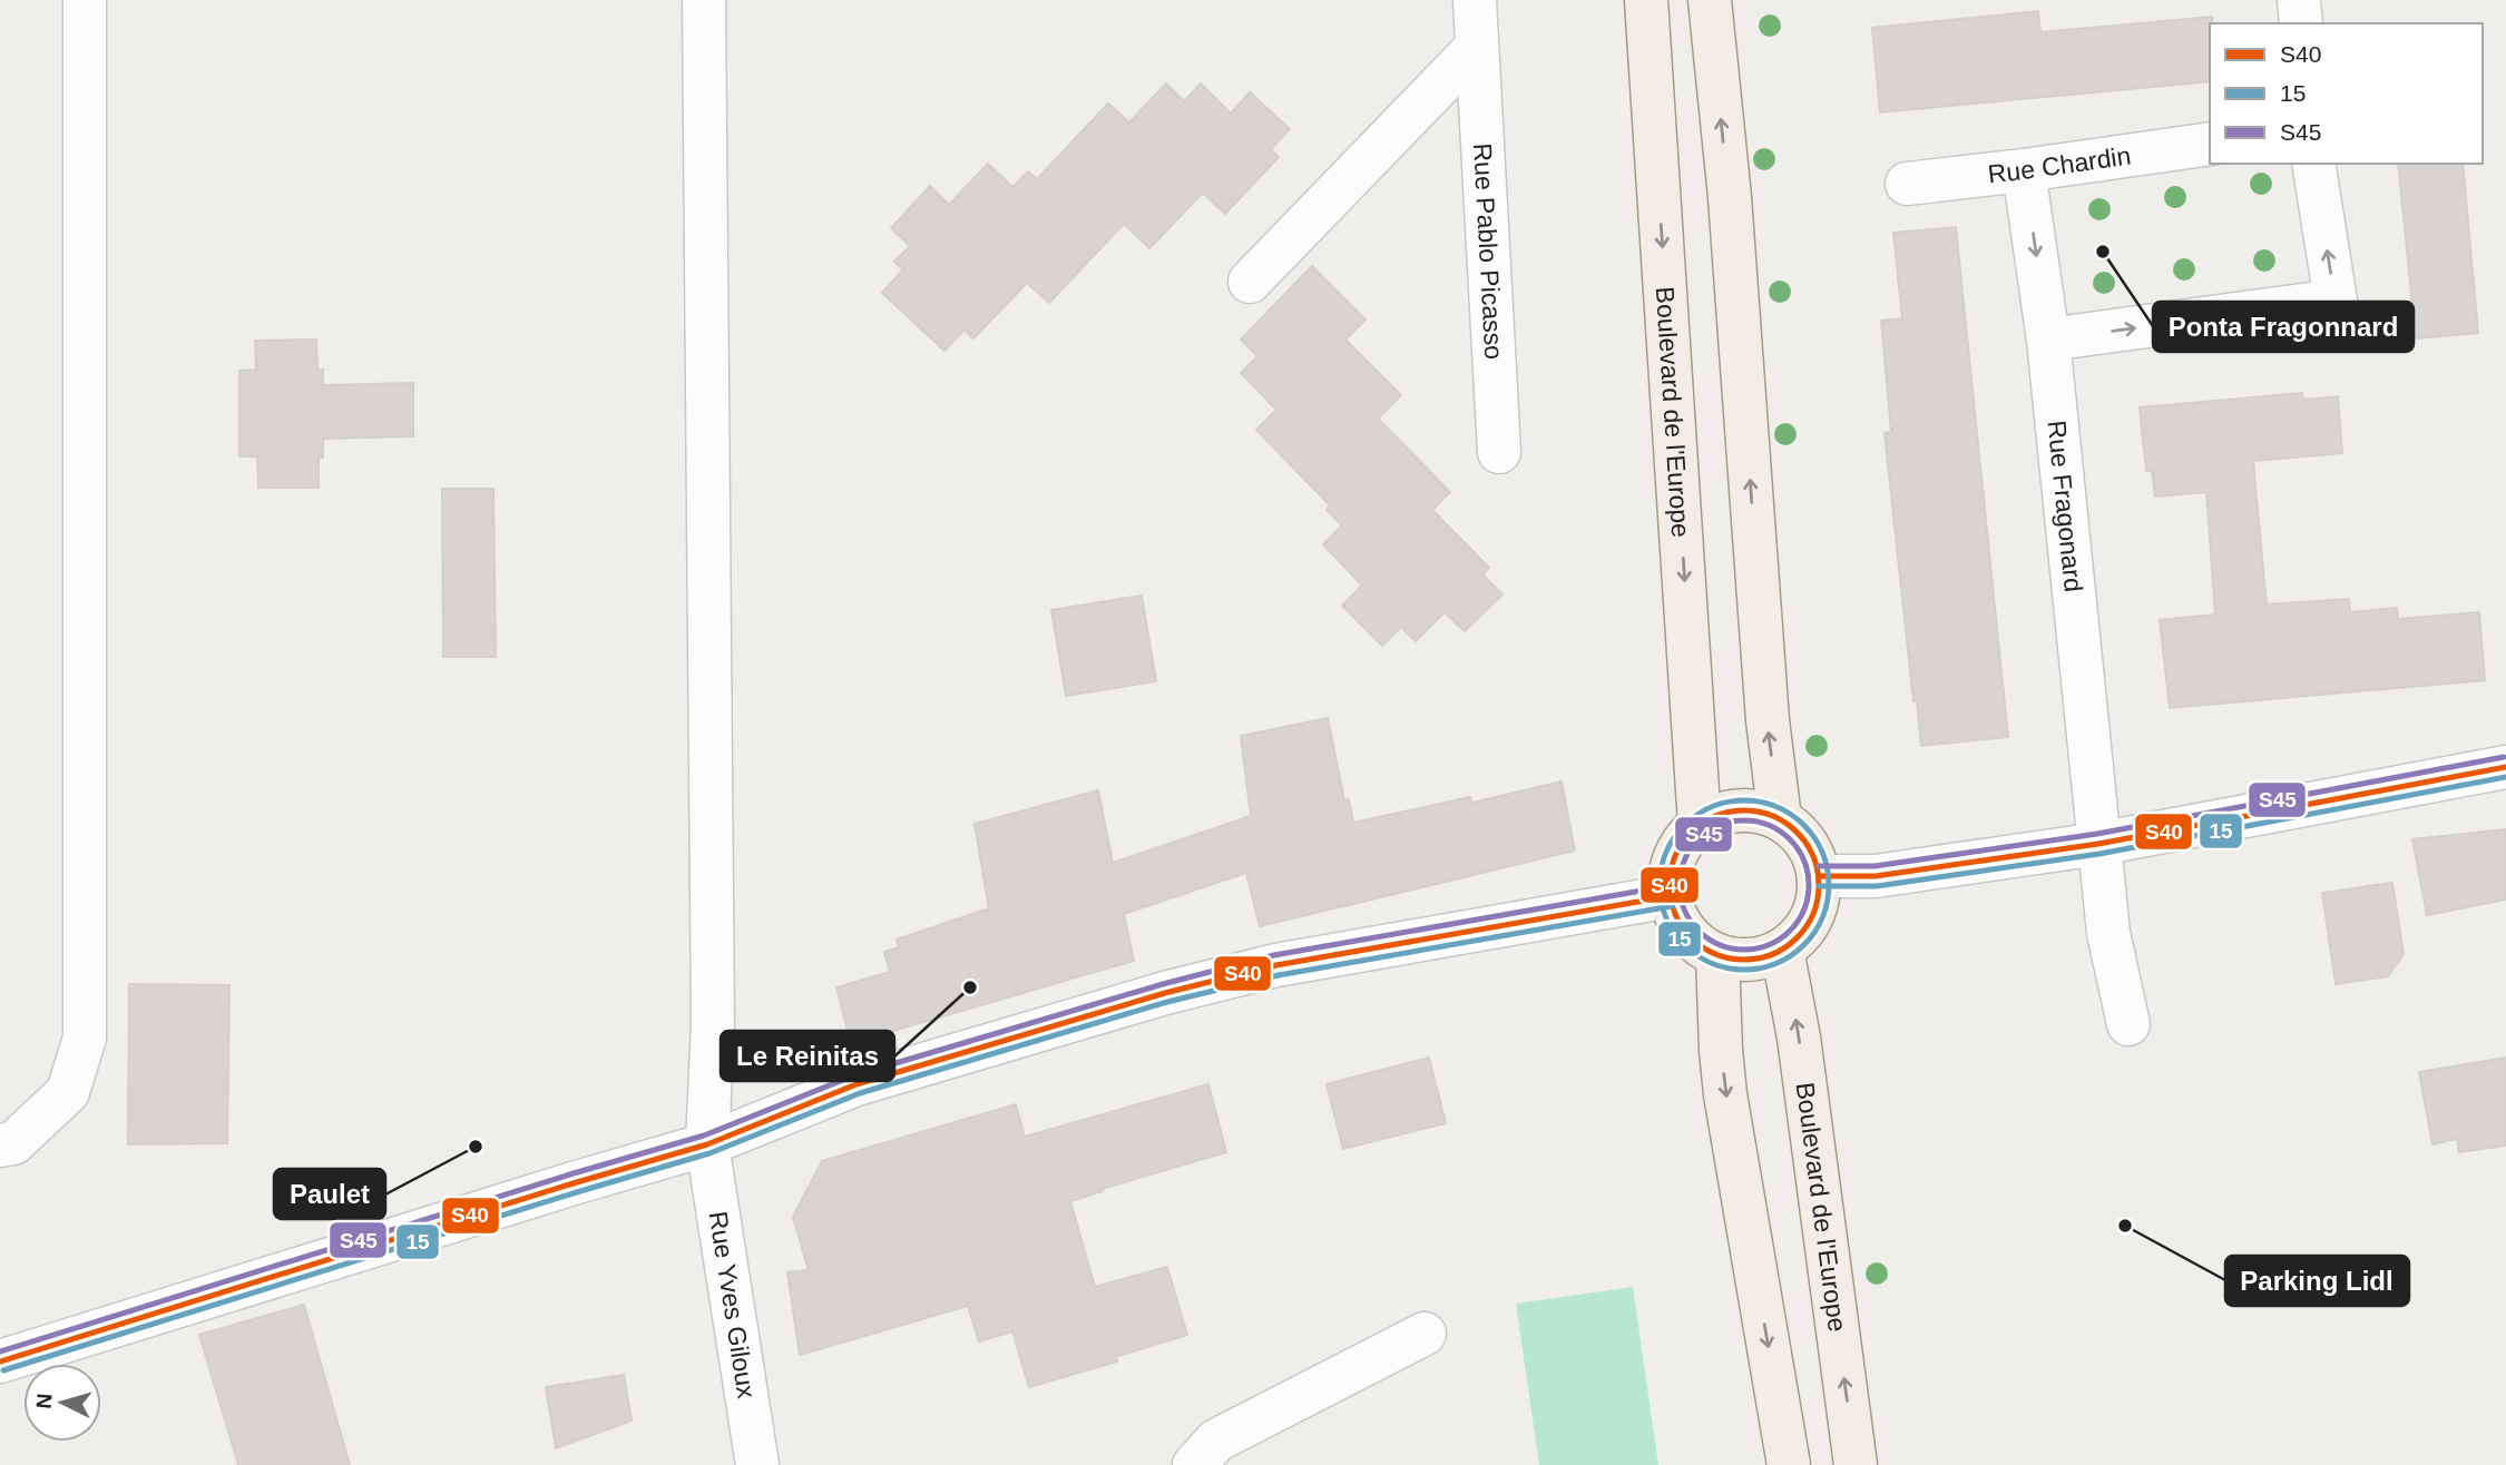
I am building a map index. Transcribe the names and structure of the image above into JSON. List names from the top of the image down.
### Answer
{
  "streets": {
    "main road": ["Boulevard de l'Europe"],
    "street": [
      "Rue Chardin",
      "Rue Pablo Picasso",
      "Rue Fragonard",
      "Rue Yves Giloux"
    ]
  },
  "crossings": [
    ["Rue Chardin", "Rue Fragonard"]
  ],
  "places": [
    "Ponta Fragonnard",
    "Le Reinitas",
    "Paulet",
    "Parking Lidl"
  ],
  "lines": ["transit line S45", "transit line S40", "transit line 15"],
  "legend": ["S40", "15", "S45"],
  "north": "left"
}
